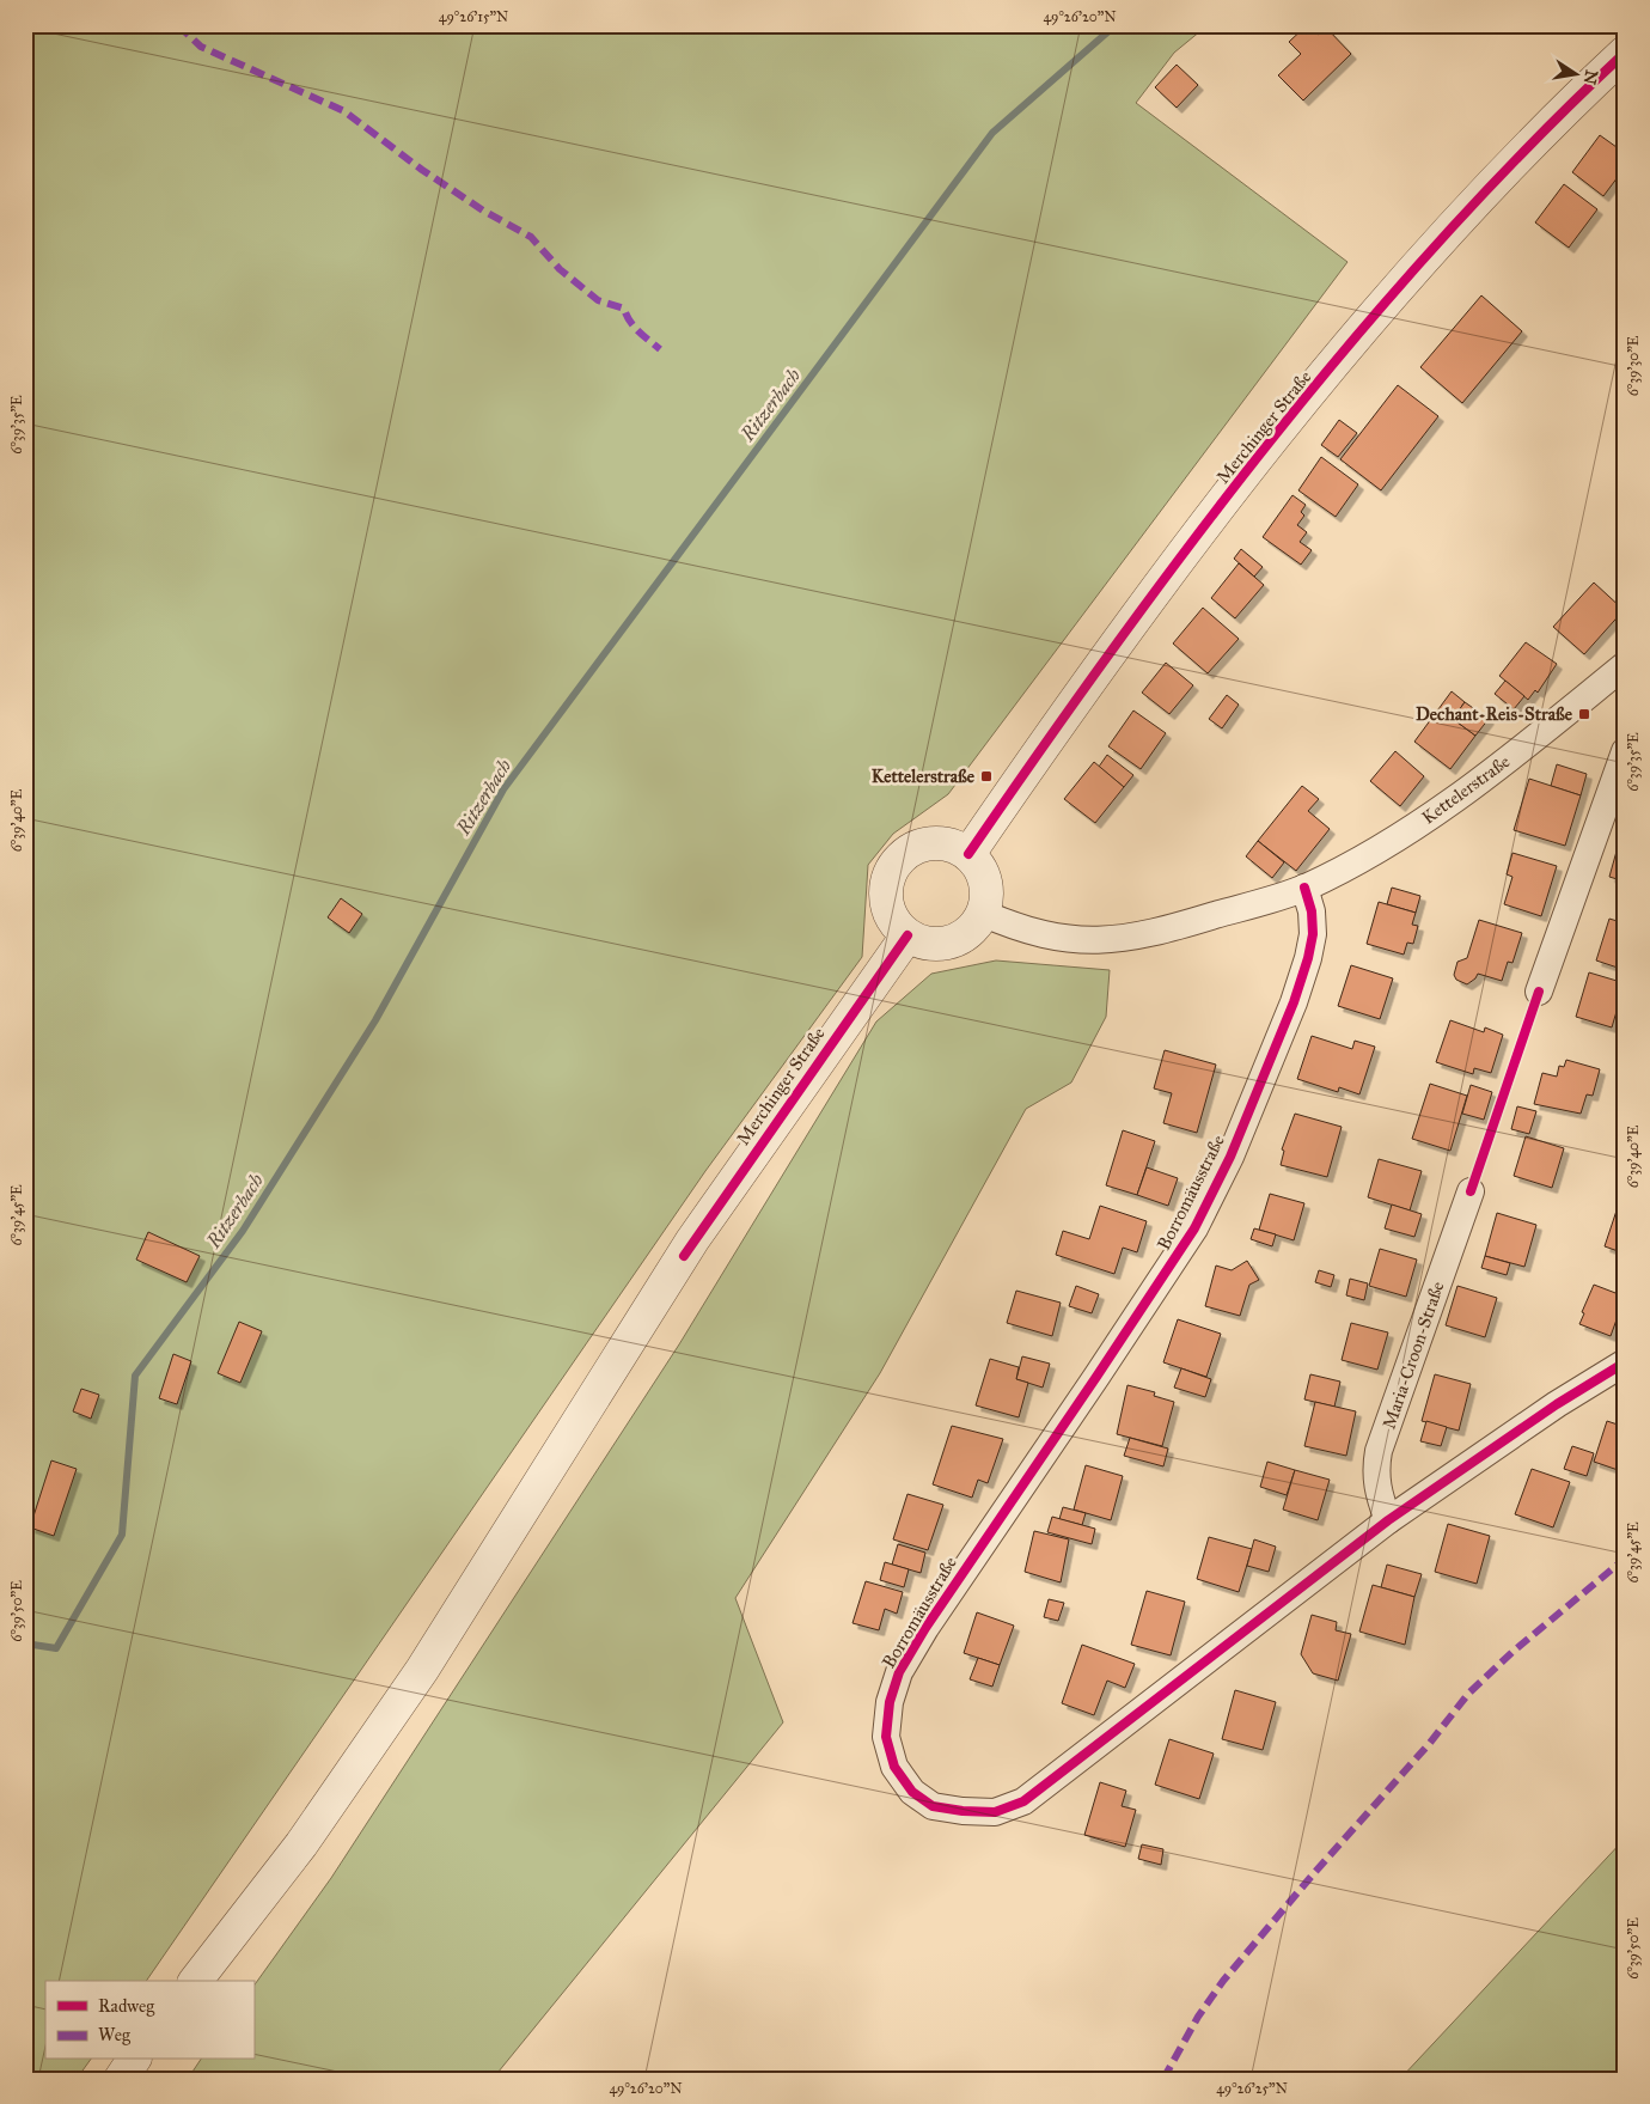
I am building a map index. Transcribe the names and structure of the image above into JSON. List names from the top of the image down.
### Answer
{
  "streets": {
    "street": [
      "Merchinger Straße",
      "Kettelerstraße",
      "Borromäusstraße",
      "Maria-Croon-Straße"
    ]
  },
  "crossings": [
    ["Merchinger Straße", "Kettelerstraße"],
    ["Kettelerstraße", "Borromäusstraße"],
    ["Borromäusstraße", "Maria-Croon-Straße"]
  ],
  "water": ["Ritzerbach"],
  "places": {
    "transit": ["Dechant-Reis-Straße", "Kettelerstraße"]
  },
  "legend": ["Radweg", "Weg"],
  "north": "right",
  "coordinates": [
    "49°26'15\"N",
    "49°26'20\"N",
    "6°39'30\"E",
    "6°39'35\"E",
    "6°39'40\"E",
    "6°39'45\"E",
    "6°39'50\"E",
    "49°26'25\"N"
  ]
}
